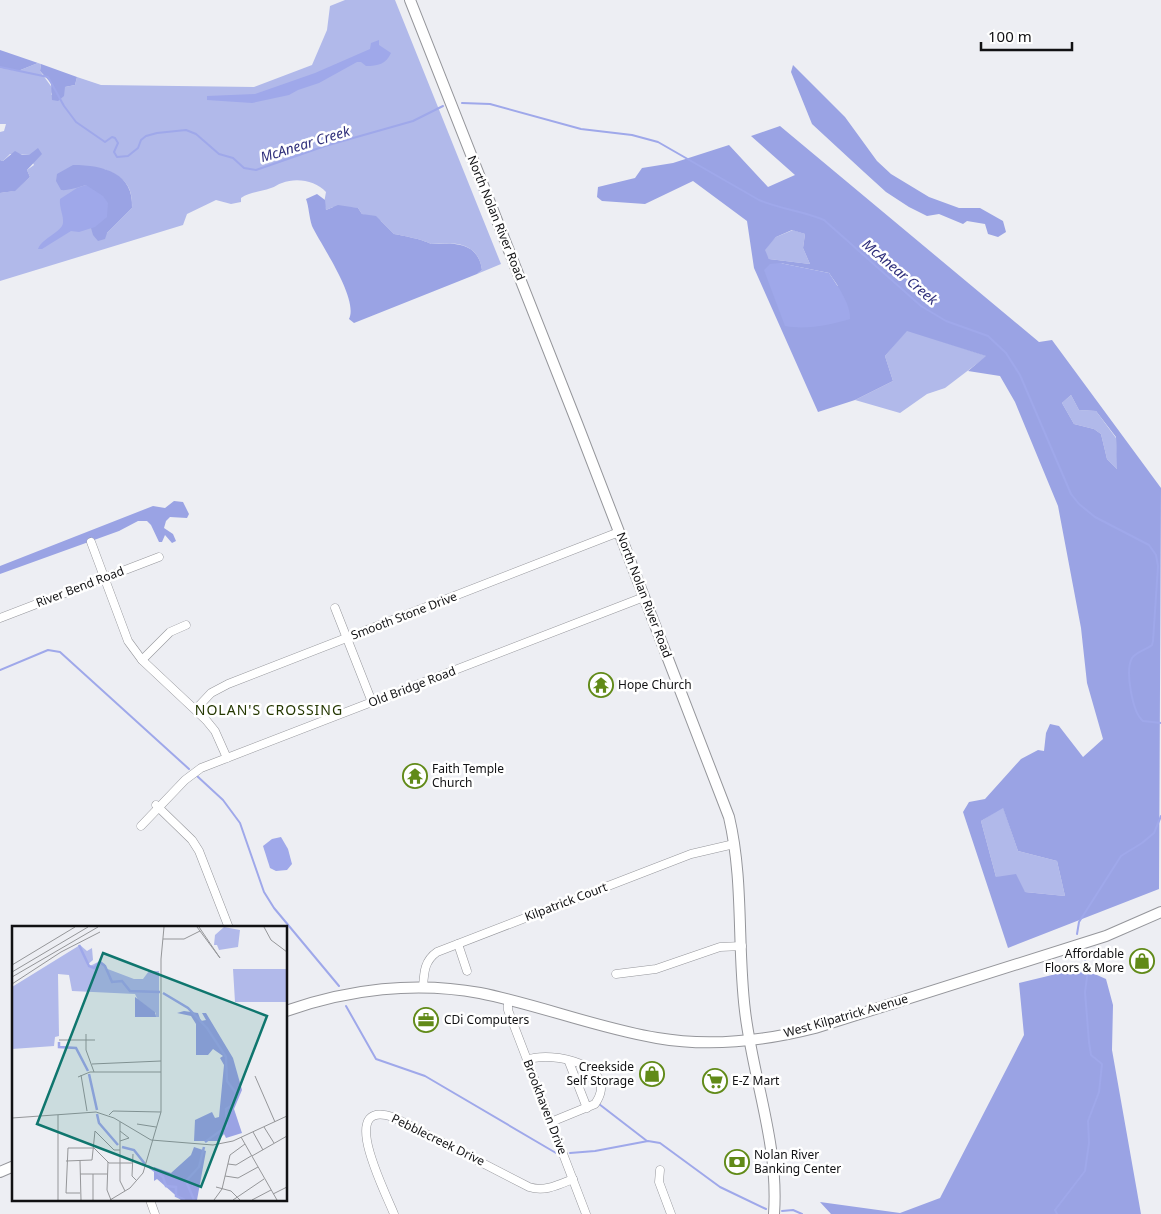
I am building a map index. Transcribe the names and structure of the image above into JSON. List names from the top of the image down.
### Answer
{
  "streets": {
    "main road": ["North Nolan River Road", "West Kilpatrick Avenue"],
    "street": [
      "River Bend Road",
      "Smooth Stone Drive",
      "Old Bridge Road",
      "Kilpatrick Court",
      "Brookhaven Drive",
      "Pebblecreek Drive"
    ]
  },
  "crossings": [
    ["North Nolan River Road", "Smooth Stone Drive"],
    ["North Nolan River Road", "Old Bridge Road"],
    ["North Nolan River Road", "Kilpatrick Court"],
    ["North Nolan River Road", "West Kilpatrick Avenue"],
    ["Kilpatrick Court", "West Kilpatrick Avenue"],
    ["West Kilpatrick Avenue", "Brookhaven Drive"],
    ["Brookhaven Drive", "Pebblecreek Drive"]
  ],
  "districts": ["NOLAN'S CROSSING"],
  "water": ["McAnear Creek"],
  "places": {
    "temple": ["Hope Church", "Faith Temple Church"],
    "shop": ["Affordable Floors & More", "Creekside Self Storage"],
    "office": ["CDi Computers"],
    "supermarket": ["E-Z Mart"],
    "bank": ["Nolan River Banking Center"]
  },
  "scale_bar": "100 m"
}
